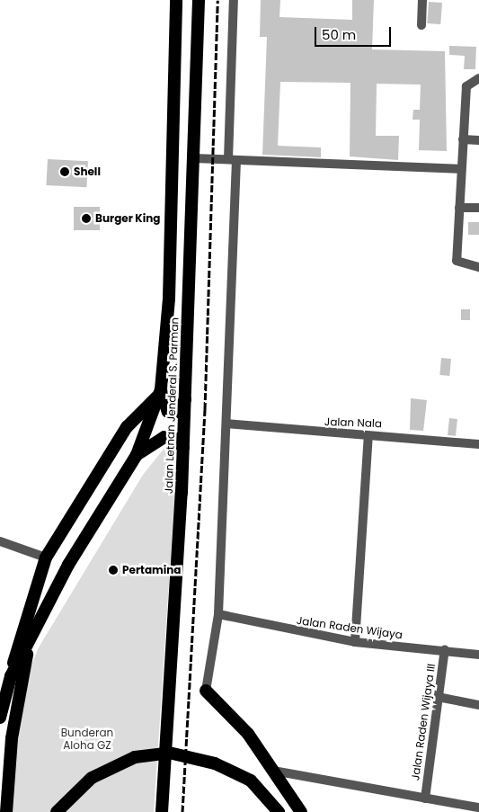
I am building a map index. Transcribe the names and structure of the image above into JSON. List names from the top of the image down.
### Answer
{
  "streets": {
    "highway": ["Jalan Letnan Jenderal S. Parman"],
    "street": ["Jalan Nala", "Jalan Raden Wijaya", "Jalan Raden Wijaya III"]
  },
  "crossings": [
    ["Jalan Raden Wijaya", "Jalan Raden Wijaya III"]
  ],
  "parks": ["Bunderan Aloha GZ"],
  "places": ["Shell", "Burger King", "Pertamina"],
  "scale_bar": "50 m"
}
